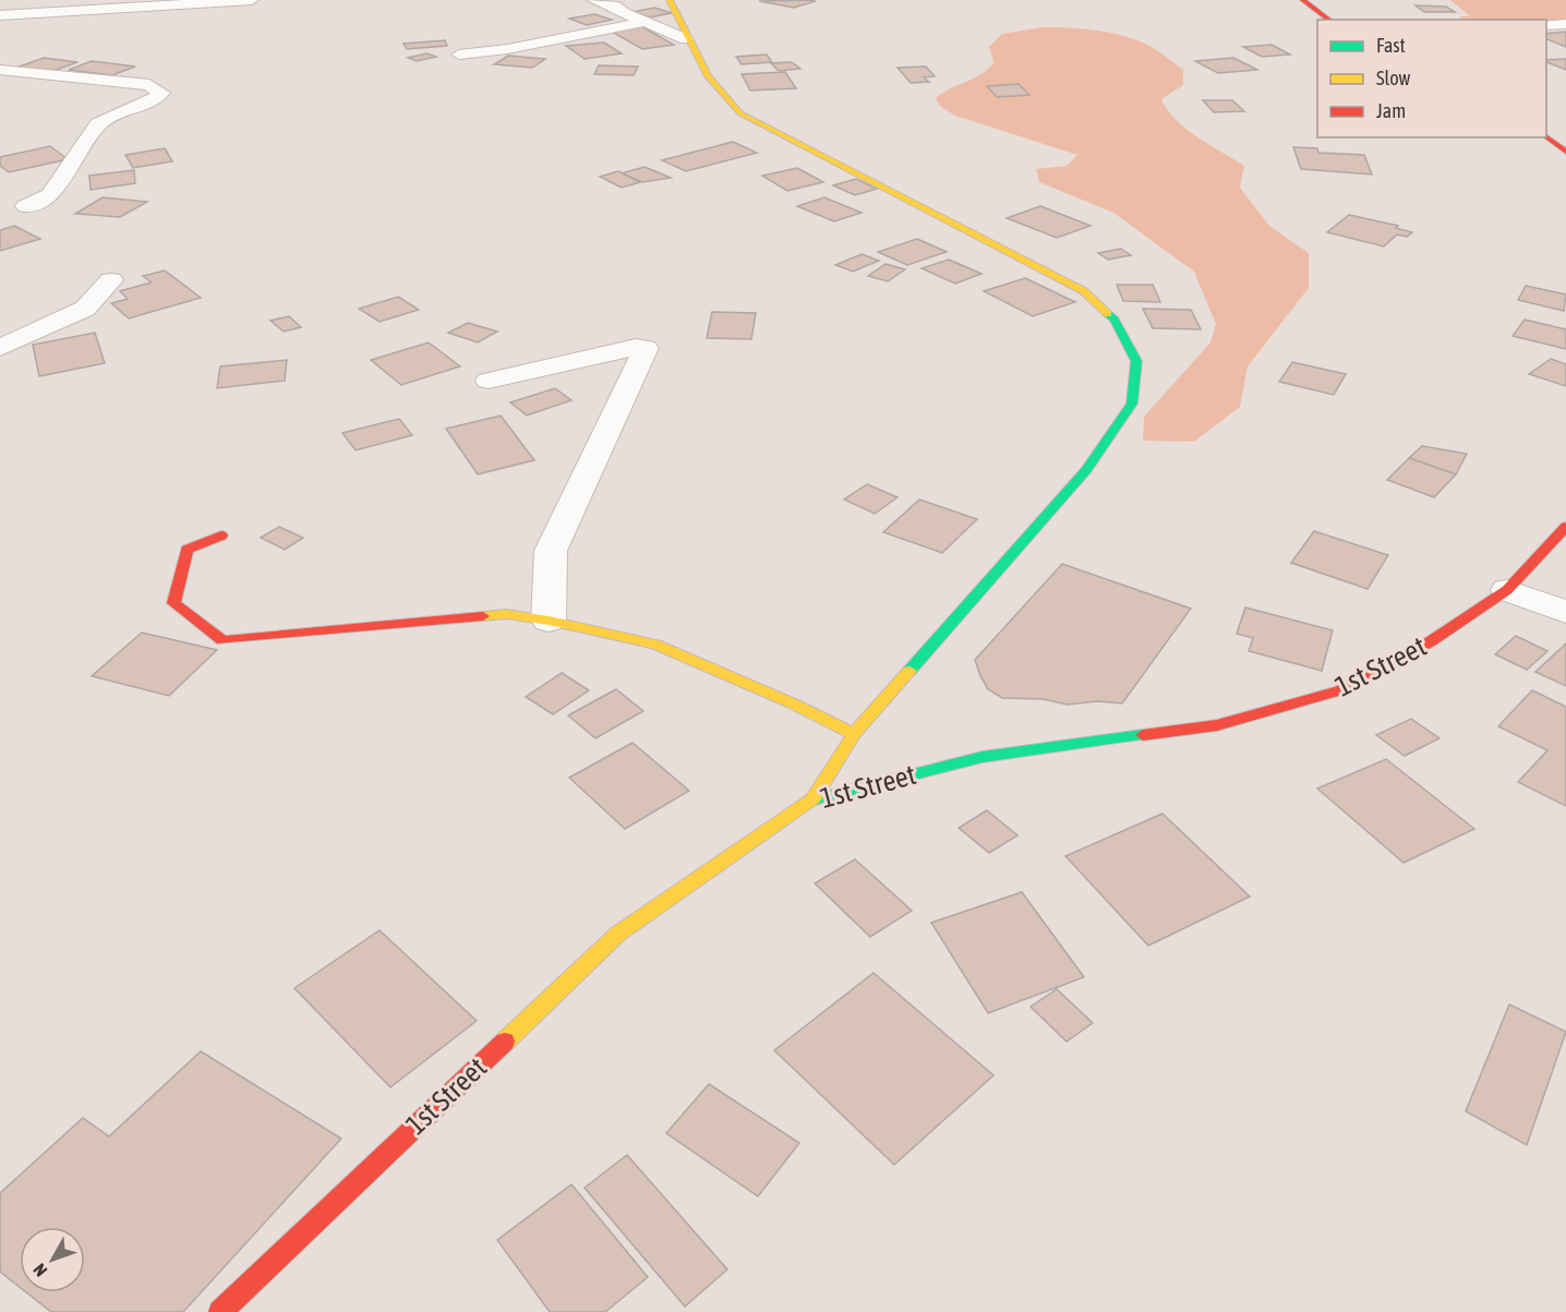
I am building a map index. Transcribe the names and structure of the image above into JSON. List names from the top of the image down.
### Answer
{
  "streets": {
    "street": ["1st Street"]
  },
  "legend": ["Fast", "Slow", "Jam"],
  "north": "bottom left"
}
